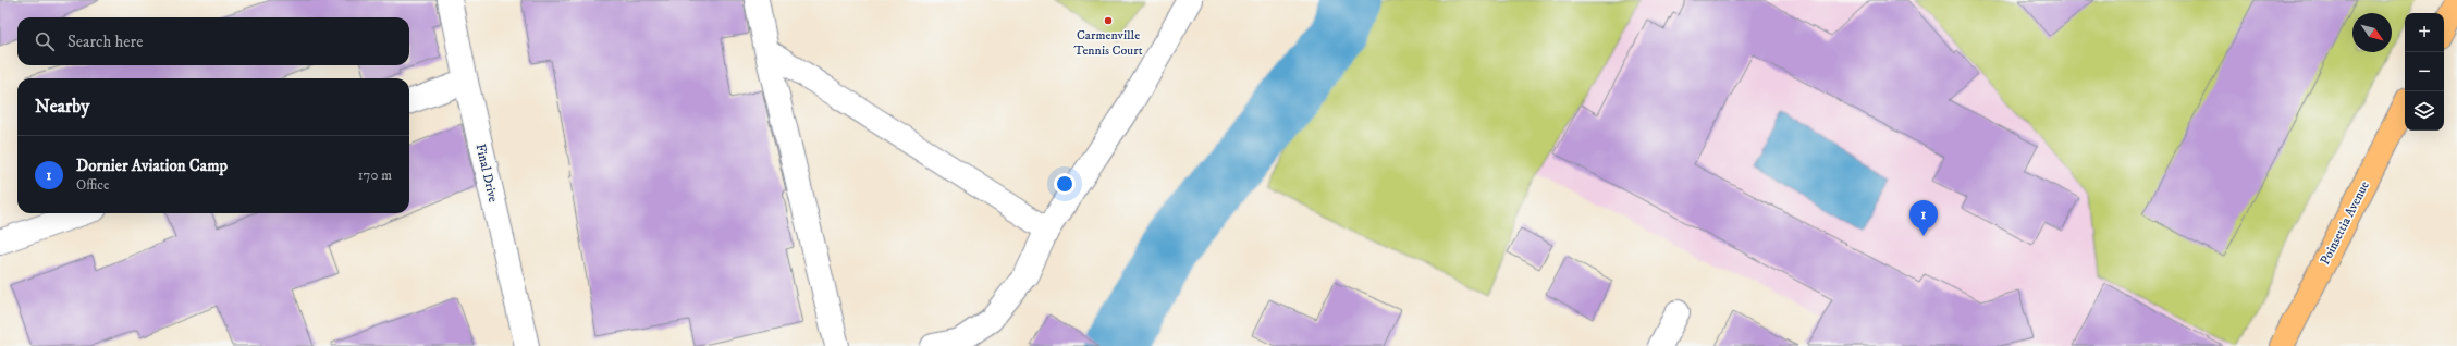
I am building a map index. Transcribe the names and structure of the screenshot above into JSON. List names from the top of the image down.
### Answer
{
  "streets": {
    "main road": ["Poinsettia Avenue"],
    "street": ["Final Drive"]
  },
  "places": ["Carmenville Tennis Court"],
  "north": "bottom right",
  "page": {
    "map_buttons": ["+", "−"],
    "search": "Search here",
    "heading": "Nearby",
    "list": [
      {
        "mark": "1",
        "name": "Dornier Aviation Camp",
        "note": "Office",
        "value": "170 m"
      }
    ],
    "pins": "1"
  }
}
